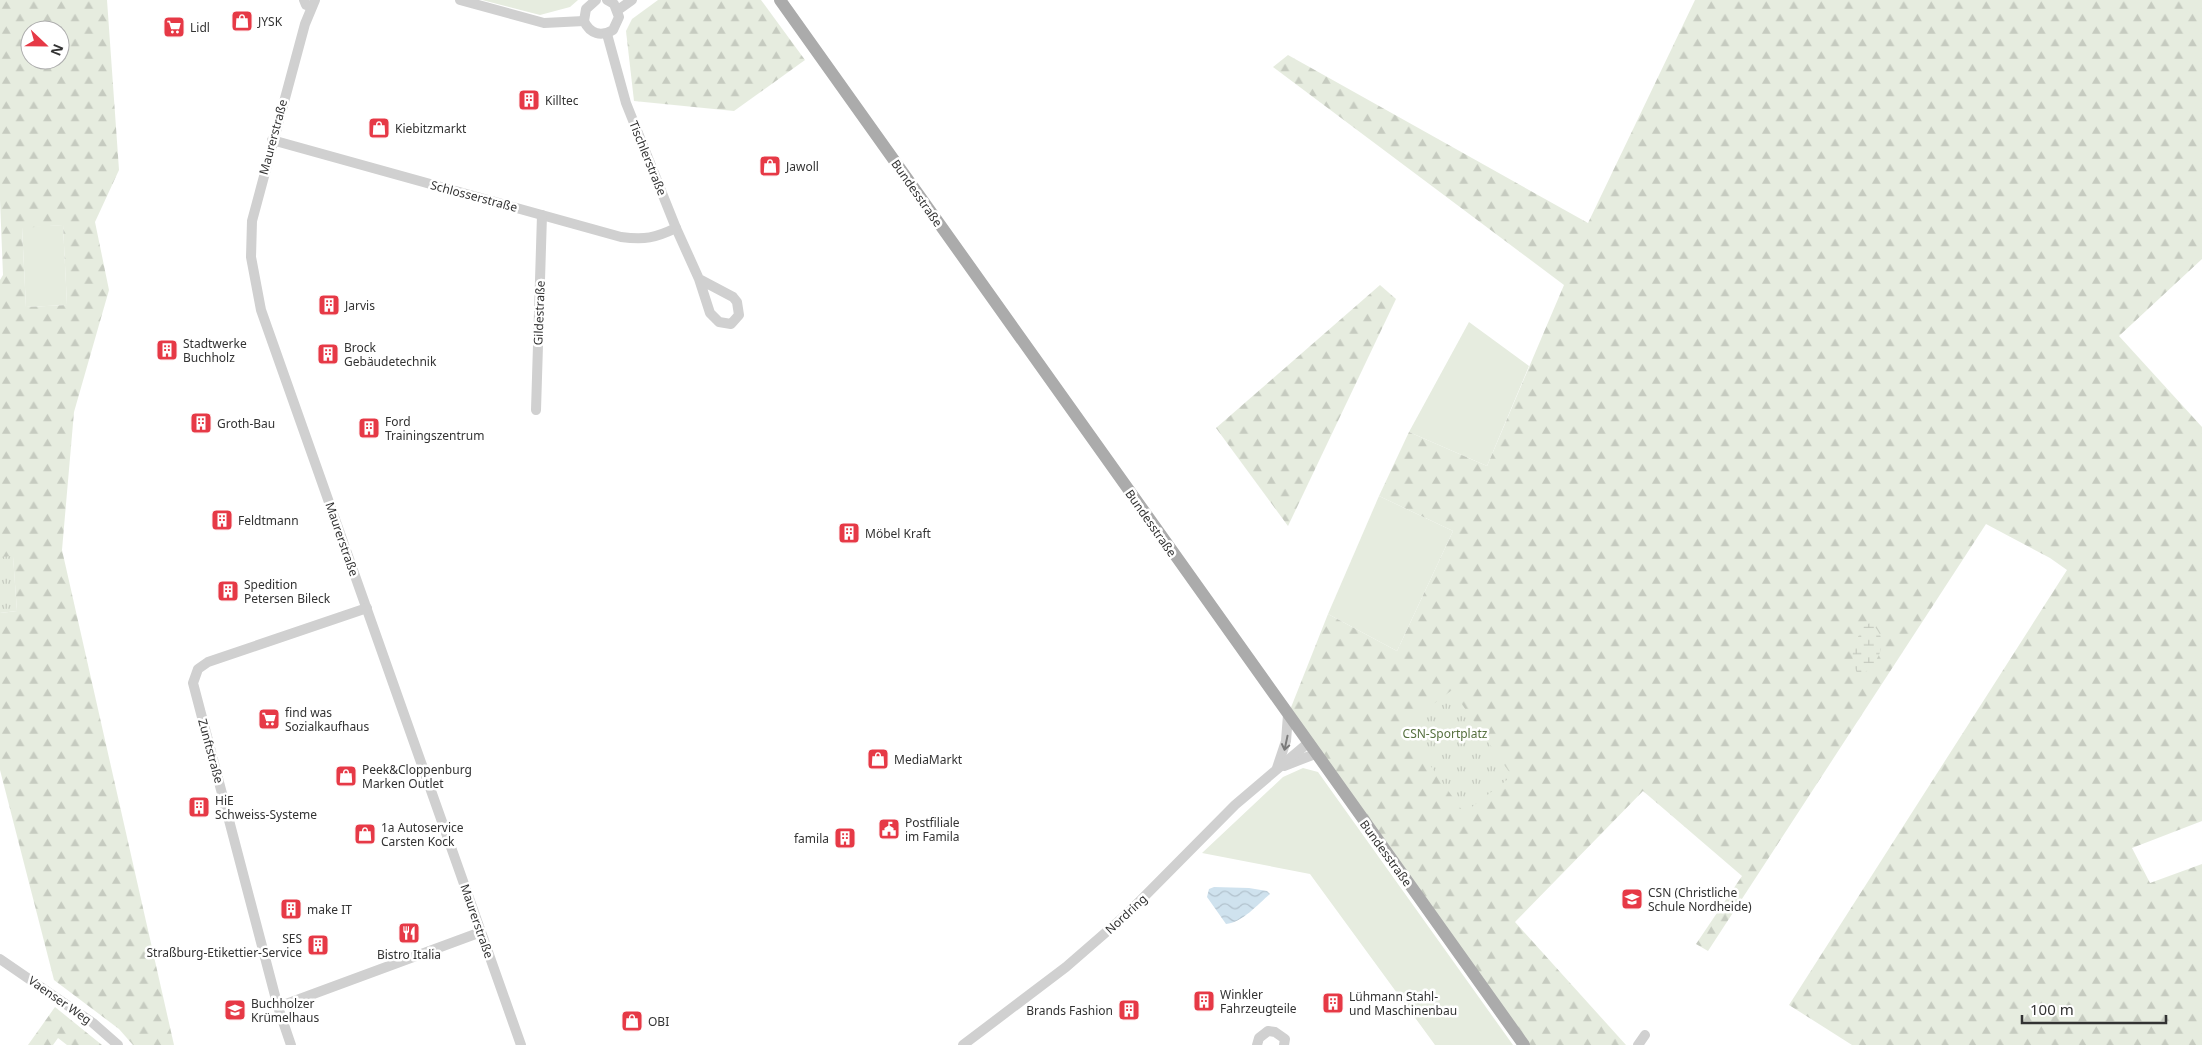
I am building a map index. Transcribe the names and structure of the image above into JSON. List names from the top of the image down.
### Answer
{
  "streets": {
    "main road": ["Bundesstraße"],
    "street": [
      "Maurerstraße",
      "Tischlerstraße",
      "Schlosserstraße",
      "Gildestraße",
      "Zunftstraße",
      "Nordring",
      "Vaenser Weg"
    ]
  },
  "crossings": [
    ["Maurerstraße", "Schlosserstraße"],
    ["Maurerstraße", "Zunftstraße"],
    ["Tischlerstraße", "Schlosserstraße"],
    ["Bundesstraße", "Nordring"],
    ["Schlosserstraße", "Gildestraße"]
  ],
  "parks": ["CSN-Sportplatz"],
  "places": {
    "shop": [
      "JYSK",
      "Kiebitzmarkt",
      "Jawoll",
      "MediaMarkt",
      "Peek&Cloppenburg Marken Outlet",
      "1a Autoservice Carsten Kock",
      "OBI"
    ],
    "supermarket": ["Lidl", "find was Sozialkaufhaus"],
    "building": [
      "Killtec",
      "Jarvis",
      "Stadtwerke Buchholz",
      "Brock Gebäudetechnik",
      "Groth-Bau",
      "Ford Trainingszentrum",
      "Feldtmann",
      "Möbel Kraft",
      "Spedition Petersen Bileck",
      "HiE Schweiss-Systeme",
      "famila",
      "make IT",
      "SES Straßburg-Etikettier-Service",
      "Winkler Fahrzeugteile",
      "Lühmann Stahl- und Maschinenbau",
      "Brands Fashion"
    ],
    "public building": ["Postfiliale im Famila"],
    "school or university": ["CSN (Christliche Schule Nordheide)", "Buchholzer Krümelhaus"],
    "restaurant": ["Bistro Italia"]
  },
  "scale_bar": "100 m",
  "north": "right"
}
